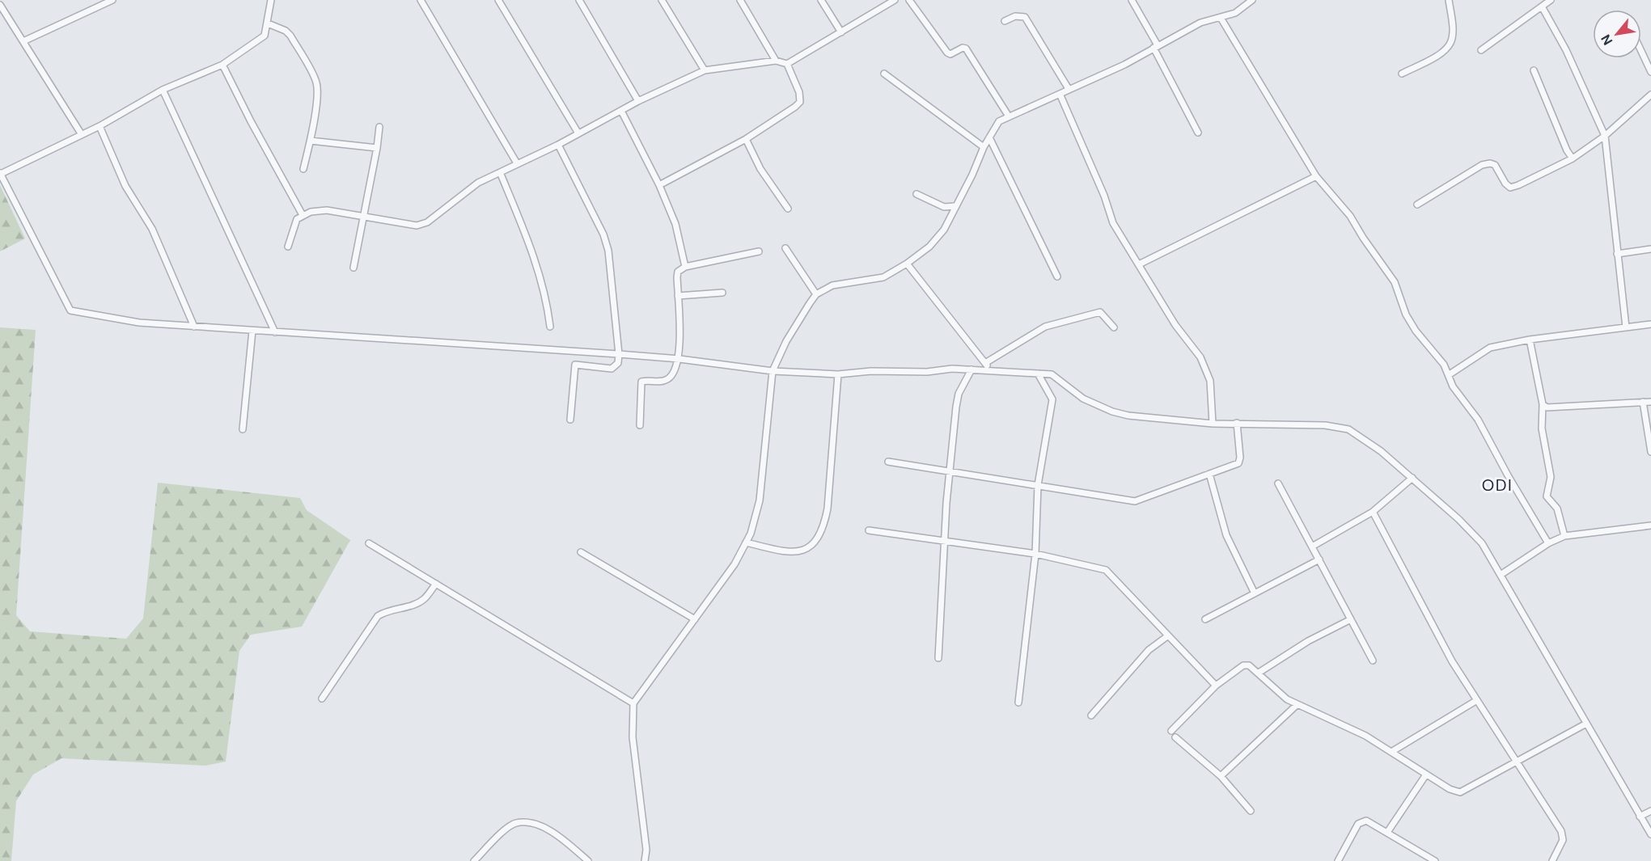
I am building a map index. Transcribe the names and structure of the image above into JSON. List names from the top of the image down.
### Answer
{
  "districts": ["ODI"],
  "north": "bottom left"
}
